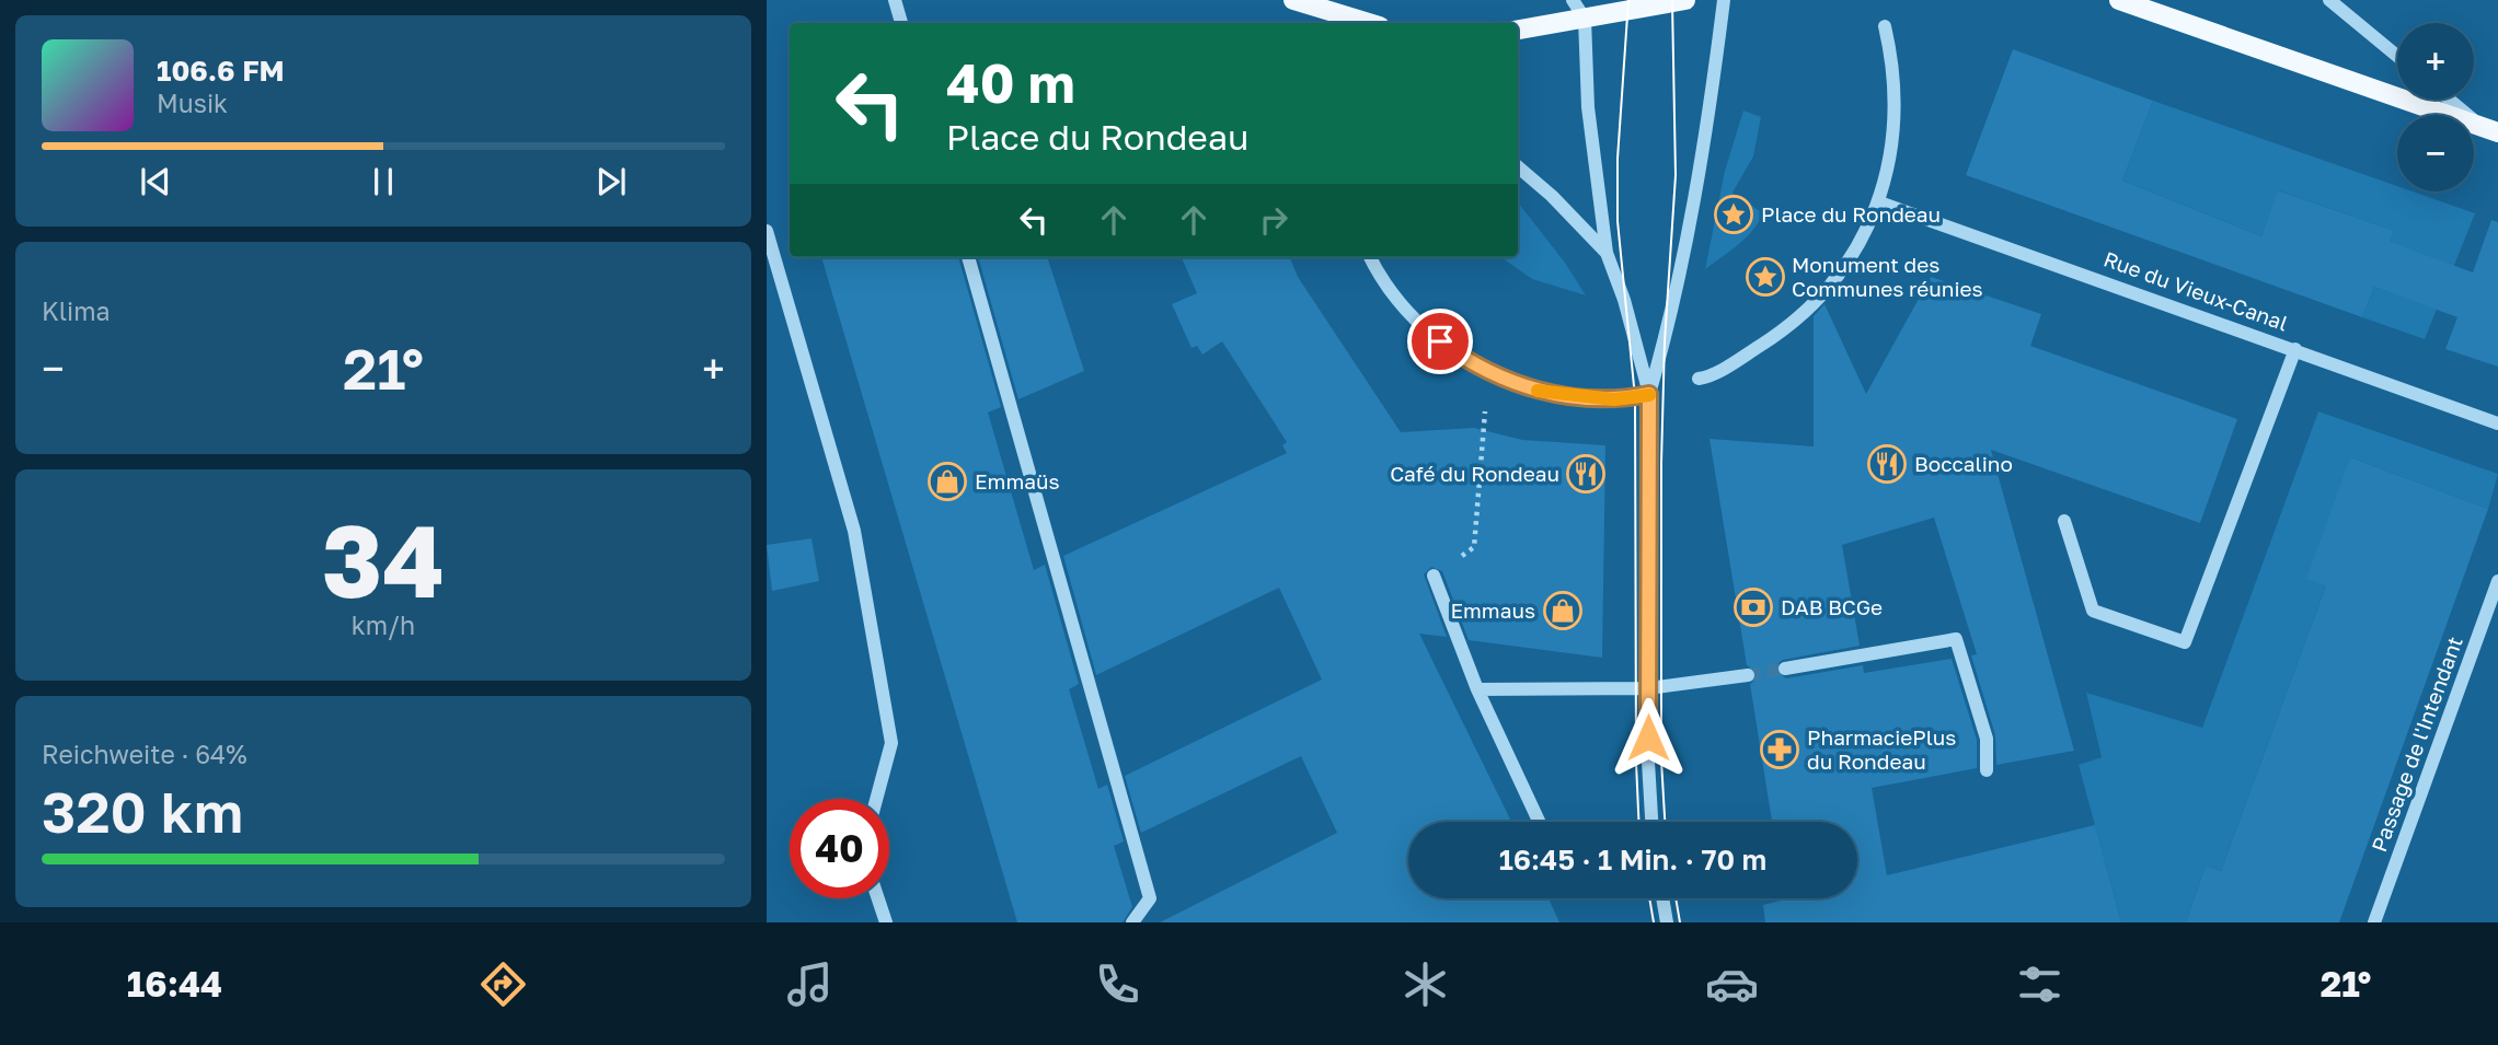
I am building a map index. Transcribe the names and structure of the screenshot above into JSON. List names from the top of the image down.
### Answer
{
  "streets": {
    "street": ["Rue du Vieux-Canal", "Passage de l'Intendant"]
  },
  "places": {
    "place": ["Place du Rondeau", "Monument des Communes réunies"],
    "restaurant": ["Boccalino", "Café du Rondeau"],
    "shop": ["Emmaüs", "Emmaus"],
    "bank": ["DAB BCGe"],
    "pharmacy": ["PharmaciePlus du Rondeau"]
  },
  "page": {
    "map_buttons": ["+", "−"],
    "turn": ["40 m", "Place du Rondeau"],
    "song": ["106.6 FM", "Musik"],
    "tile": [
      "Klima",
      ["34", "km/h"],
      ["Reichweite · 64%", "320 km"]
    ],
    "heat": ["−", "21°", "+"],
    "limit": "40",
    "trip": "16:45 · 1 Min. · 70 m",
    "tabs": ["16:44", "21°"]
  }
}
